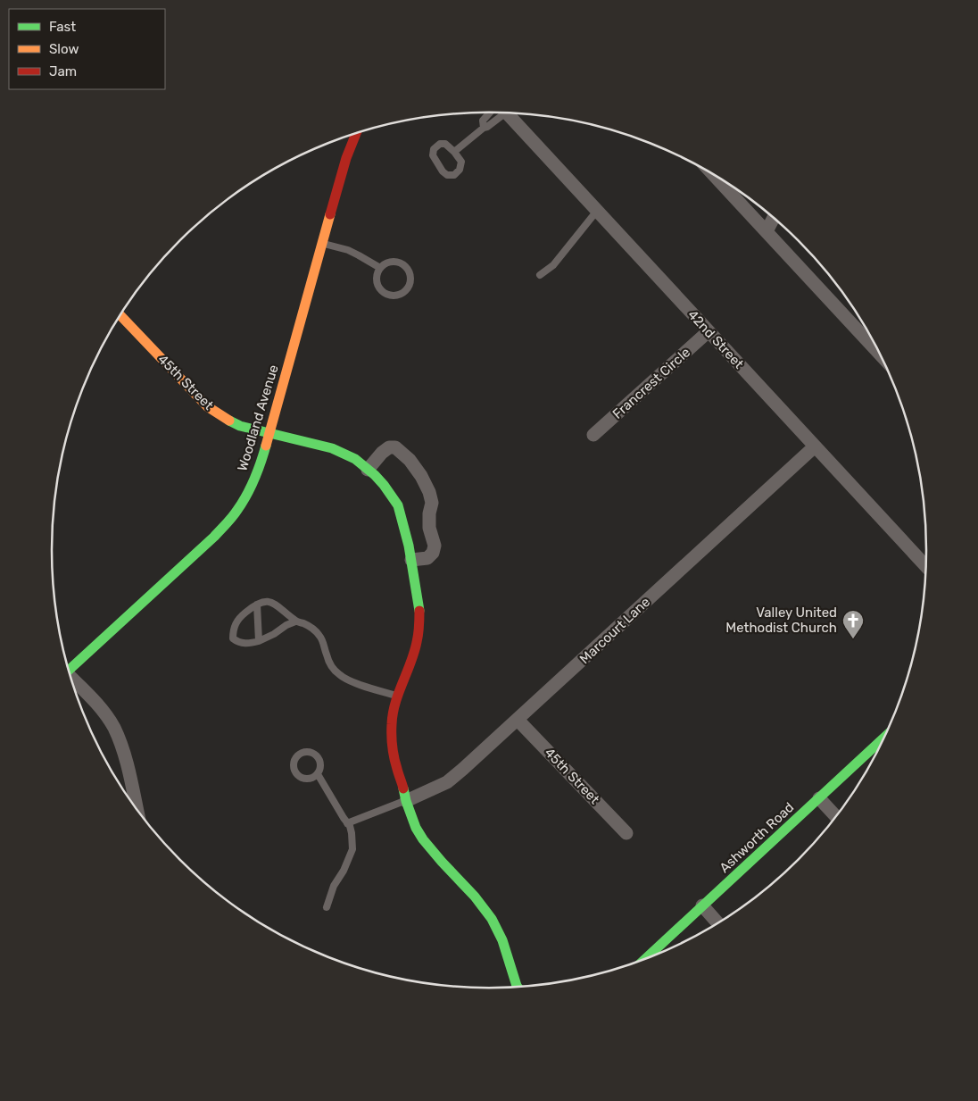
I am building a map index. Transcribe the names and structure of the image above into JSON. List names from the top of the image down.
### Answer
{
  "streets": {
    "street": [
      "42nd Street",
      "45th Street",
      "Francrest Circle",
      "Woodland Avenue",
      "Marcourt Lane",
      "Ashworth Road"
    ]
  },
  "crossings": [
    ["42nd Street", "Francrest Circle"],
    ["42nd Street", "Marcourt Lane"],
    ["45th Street", "Woodland Avenue"],
    ["45th Street", "Marcourt Lane"]
  ],
  "places": {
    "church": ["Valley United Methodist Church"]
  },
  "legend": ["Fast", "Slow", "Jam"]
}
